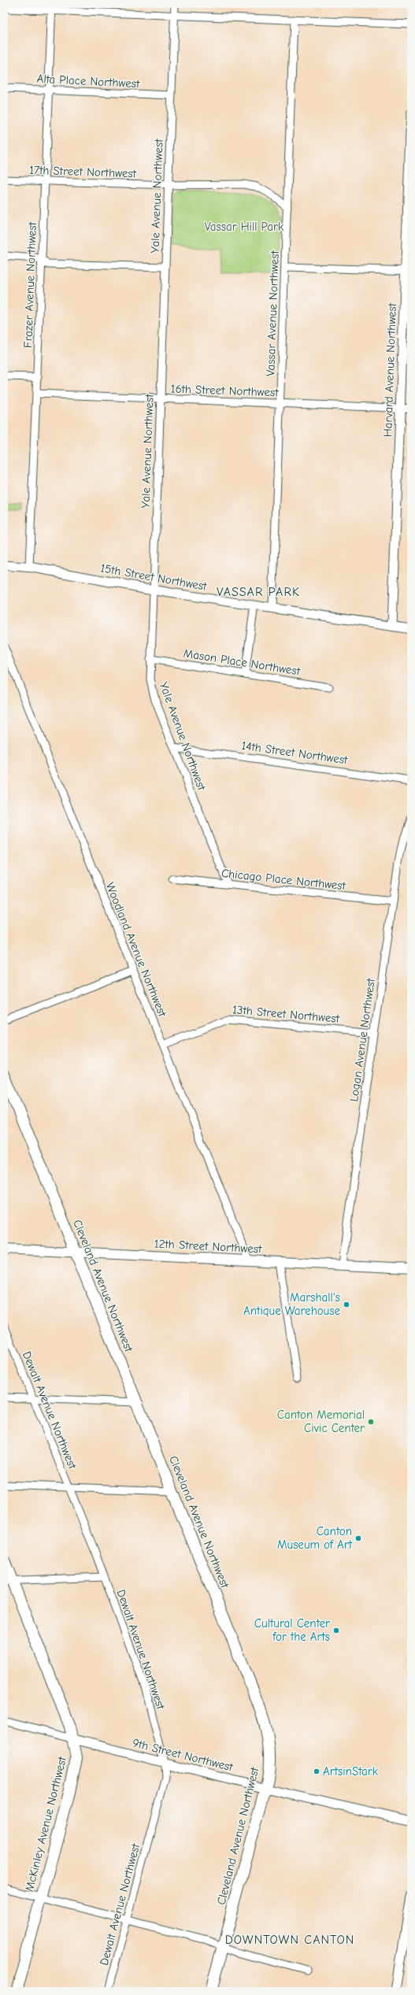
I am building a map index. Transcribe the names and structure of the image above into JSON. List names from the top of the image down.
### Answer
{
  "streets": {
    "main road": ["12th Street Northwest", "Cleveland Avenue Northwest", "McKinley Avenue Northwest"],
    "street": [
      "Alta Place Northwest",
      "17th Street Northwest",
      "Yale Avenue Northwest",
      "Frazer Avenue Northwest",
      "Vassar Avenue Northwest",
      "Harvard Avenue Northwest",
      "16th Street Northwest",
      "15th Street Northwest",
      "Mason Place Northwest",
      "14th Street Northwest",
      "Chicago Place Northwest",
      "Woodland Avenue Northwest",
      "13th Street Northwest",
      "Logan Avenue Northwest",
      "Dewalt Avenue Northwest",
      "9th Street Northwest"
    ]
  },
  "crossings": [
    ["Alta Place Northwest", "Yale Avenue Northwest"],
    ["Alta Place Northwest", "Frazer Avenue Northwest"],
    ["17th Street Northwest", "Yale Avenue Northwest"],
    ["17th Street Northwest", "Frazer Avenue Northwest"],
    ["17th Street Northwest", "Vassar Avenue Northwest"],
    ["Yale Avenue Northwest", "16th Street Northwest"],
    ["Yale Avenue Northwest", "15th Street Northwest"],
    ["Yale Avenue Northwest", "Mason Place Northwest"],
    ["Yale Avenue Northwest", "14th Street Northwest"],
    ["Yale Avenue Northwest", "Chicago Place Northwest"],
    ["Frazer Avenue Northwest", "16th Street Northwest"],
    ["Frazer Avenue Northwest", "15th Street Northwest"],
    ["Vassar Avenue Northwest", "16th Street Northwest"],
    ["Vassar Avenue Northwest", "15th Street Northwest"],
    ["Harvard Avenue Northwest", "16th Street Northwest"],
    ["Harvard Avenue Northwest", "15th Street Northwest"],
    ["Chicago Place Northwest", "Logan Avenue Northwest"],
    ["Woodland Avenue Northwest", "13th Street Northwest"],
    ["Woodland Avenue Northwest", "12th Street Northwest"],
    ["13th Street Northwest", "Logan Avenue Northwest"],
    ["Logan Avenue Northwest", "12th Street Northwest"],
    ["12th Street Northwest", "Cleveland Avenue Northwest"],
    ["Cleveland Avenue Northwest", "9th Street Northwest"],
    ["Dewalt Avenue Northwest", "9th Street Northwest"],
    ["9th Street Northwest", "McKinley Avenue Northwest"]
  ],
  "districts": ["VASSAR PARK", "DOWNTOWN CANTON"],
  "parks": ["Vassar Hill Park"],
  "places": [
    "Marshall's Antique Warehouse",
    "Canton Memorial Civic Center",
    "Canton Museum of Art",
    "Cultural Center for the Arts",
    "ArtsinStark"
  ]
}
